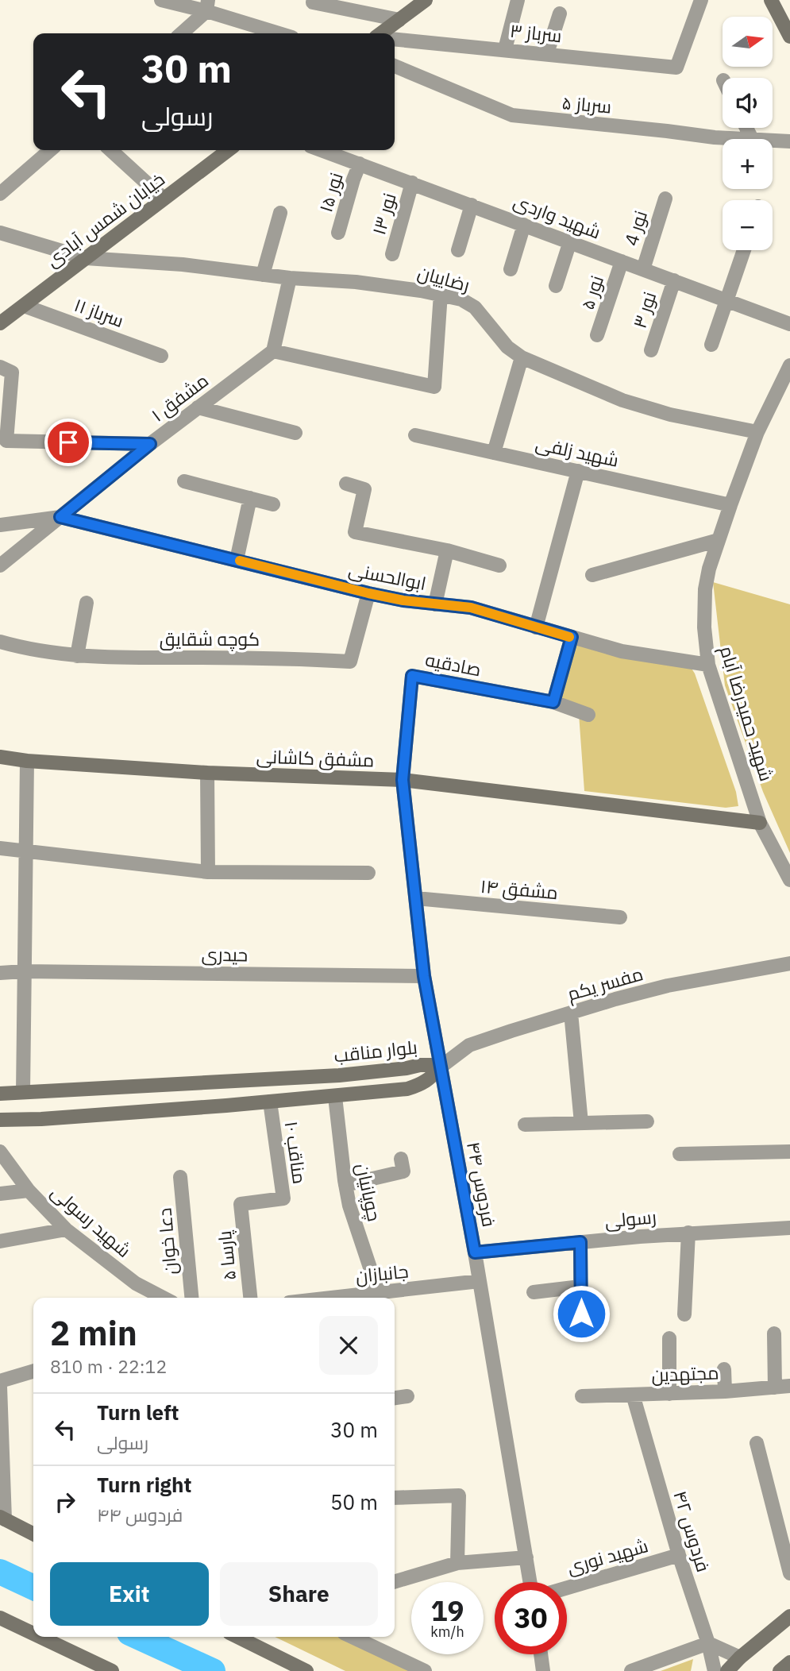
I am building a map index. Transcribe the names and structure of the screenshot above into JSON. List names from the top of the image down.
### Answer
{
  "streets": {
    "street": [
      "سرباز ۳",
      "سرباز ۵",
      "نور ۱۵",
      "نور ۱۳",
      "شهید واردی",
      "خیابان شمس آبادی",
      "نور 4",
      "رضاییان",
      "نور ۵",
      "نور ۳",
      "سرباز ۱۱",
      "مشفق ۱",
      "شهید زلفی",
      "ابوالحسنی",
      "کوچه شقایق",
      "صادقیه",
      "شهید حمیدرضا آبام",
      "مشفق کاشانی",
      "مشفق ۱۴",
      "حیدری",
      "مفسر یکم",
      "بلوار مناقب",
      "مناقب ۱۰",
      "فردوس ۴۴",
      "چوپانیان",
      "رسولی",
      "شهید رسولی",
      "دعا خوان",
      "پارسا ۵",
      "جانبازان",
      "مجتهدین",
      "فردوس ۴۲",
      "شهید نوری"
    ]
  },
  "crossings": [
    ["نور ۱۵", "شهید واردی"],
    ["نور ۱۳", "شهید واردی"],
    ["شهید واردی", "نور 4"],
    ["شهید واردی", "نور ۵"],
    ["شهید واردی", "نور ۳"],
    ["خیابان شمس آبادی", "رضاییان"],
    ["خیابان شمس آبادی", "سرباز ۱۱"],
    ["رضاییان", "شهید حمیدرضا آبام"],
    ["مشفق ۱", "ابوالحسنی"],
    ["شهید زلفی", "شهید حمیدرضا آبام"],
    ["ابوالحسنی", "کوچه شقایق"],
    ["ابوالحسنی", "شهید حمیدرضا آبام"],
    ["صادقیه", "مشفق کاشانی"],
    ["صادقیه", "فردوس ۴۴"],
    ["شهید حمیدرضا آبام", "مشفق کاشانی"],
    ["مشفق کاشانی", "فردوس ۴۴"],
    ["مشفق ۱۴", "فردوس ۴۴"],
    ["حیدری", "فردوس ۴۴"],
    ["مفسر یکم", "بلوار مناقب"],
    ["مفسر یکم", "فردوس ۴۴"],
    ["بلوار مناقب", "مناقب ۱۰"],
    ["بلوار مناقب", "فردوس ۴۴"],
    ["بلوار مناقب", "چوپانیان"],
    ["مناقب ۱۰", "پارسا ۵"],
    ["فردوس ۴۴", "رسولی"],
    ["فردوس ۴۴", "جانبازان"],
    ["چوپانیان", "جانبازان"],
    ["مجتهدین", "فردوس ۴۲"],
    ["فردوس ۴۲", "شهید نوری"]
  ],
  "north": "right",
  "page": {
    "map_buttons": ["+", "−"],
    "turn": ["30 m", "رسولی"],
    "heading": ["2 min", "810 m · 22:12"],
    "list": [
      {
        "name": "Turn left",
        "note": "رسولی",
        "value": "30 m"
      },
      {
        "name": "Turn right",
        "note": "فردوس ۴۴",
        "value": "50 m"
      }
    ],
    "buttons": ["Exit", "Share"],
    "speed": "19 km/h",
    "limit": "30"
  }
}
